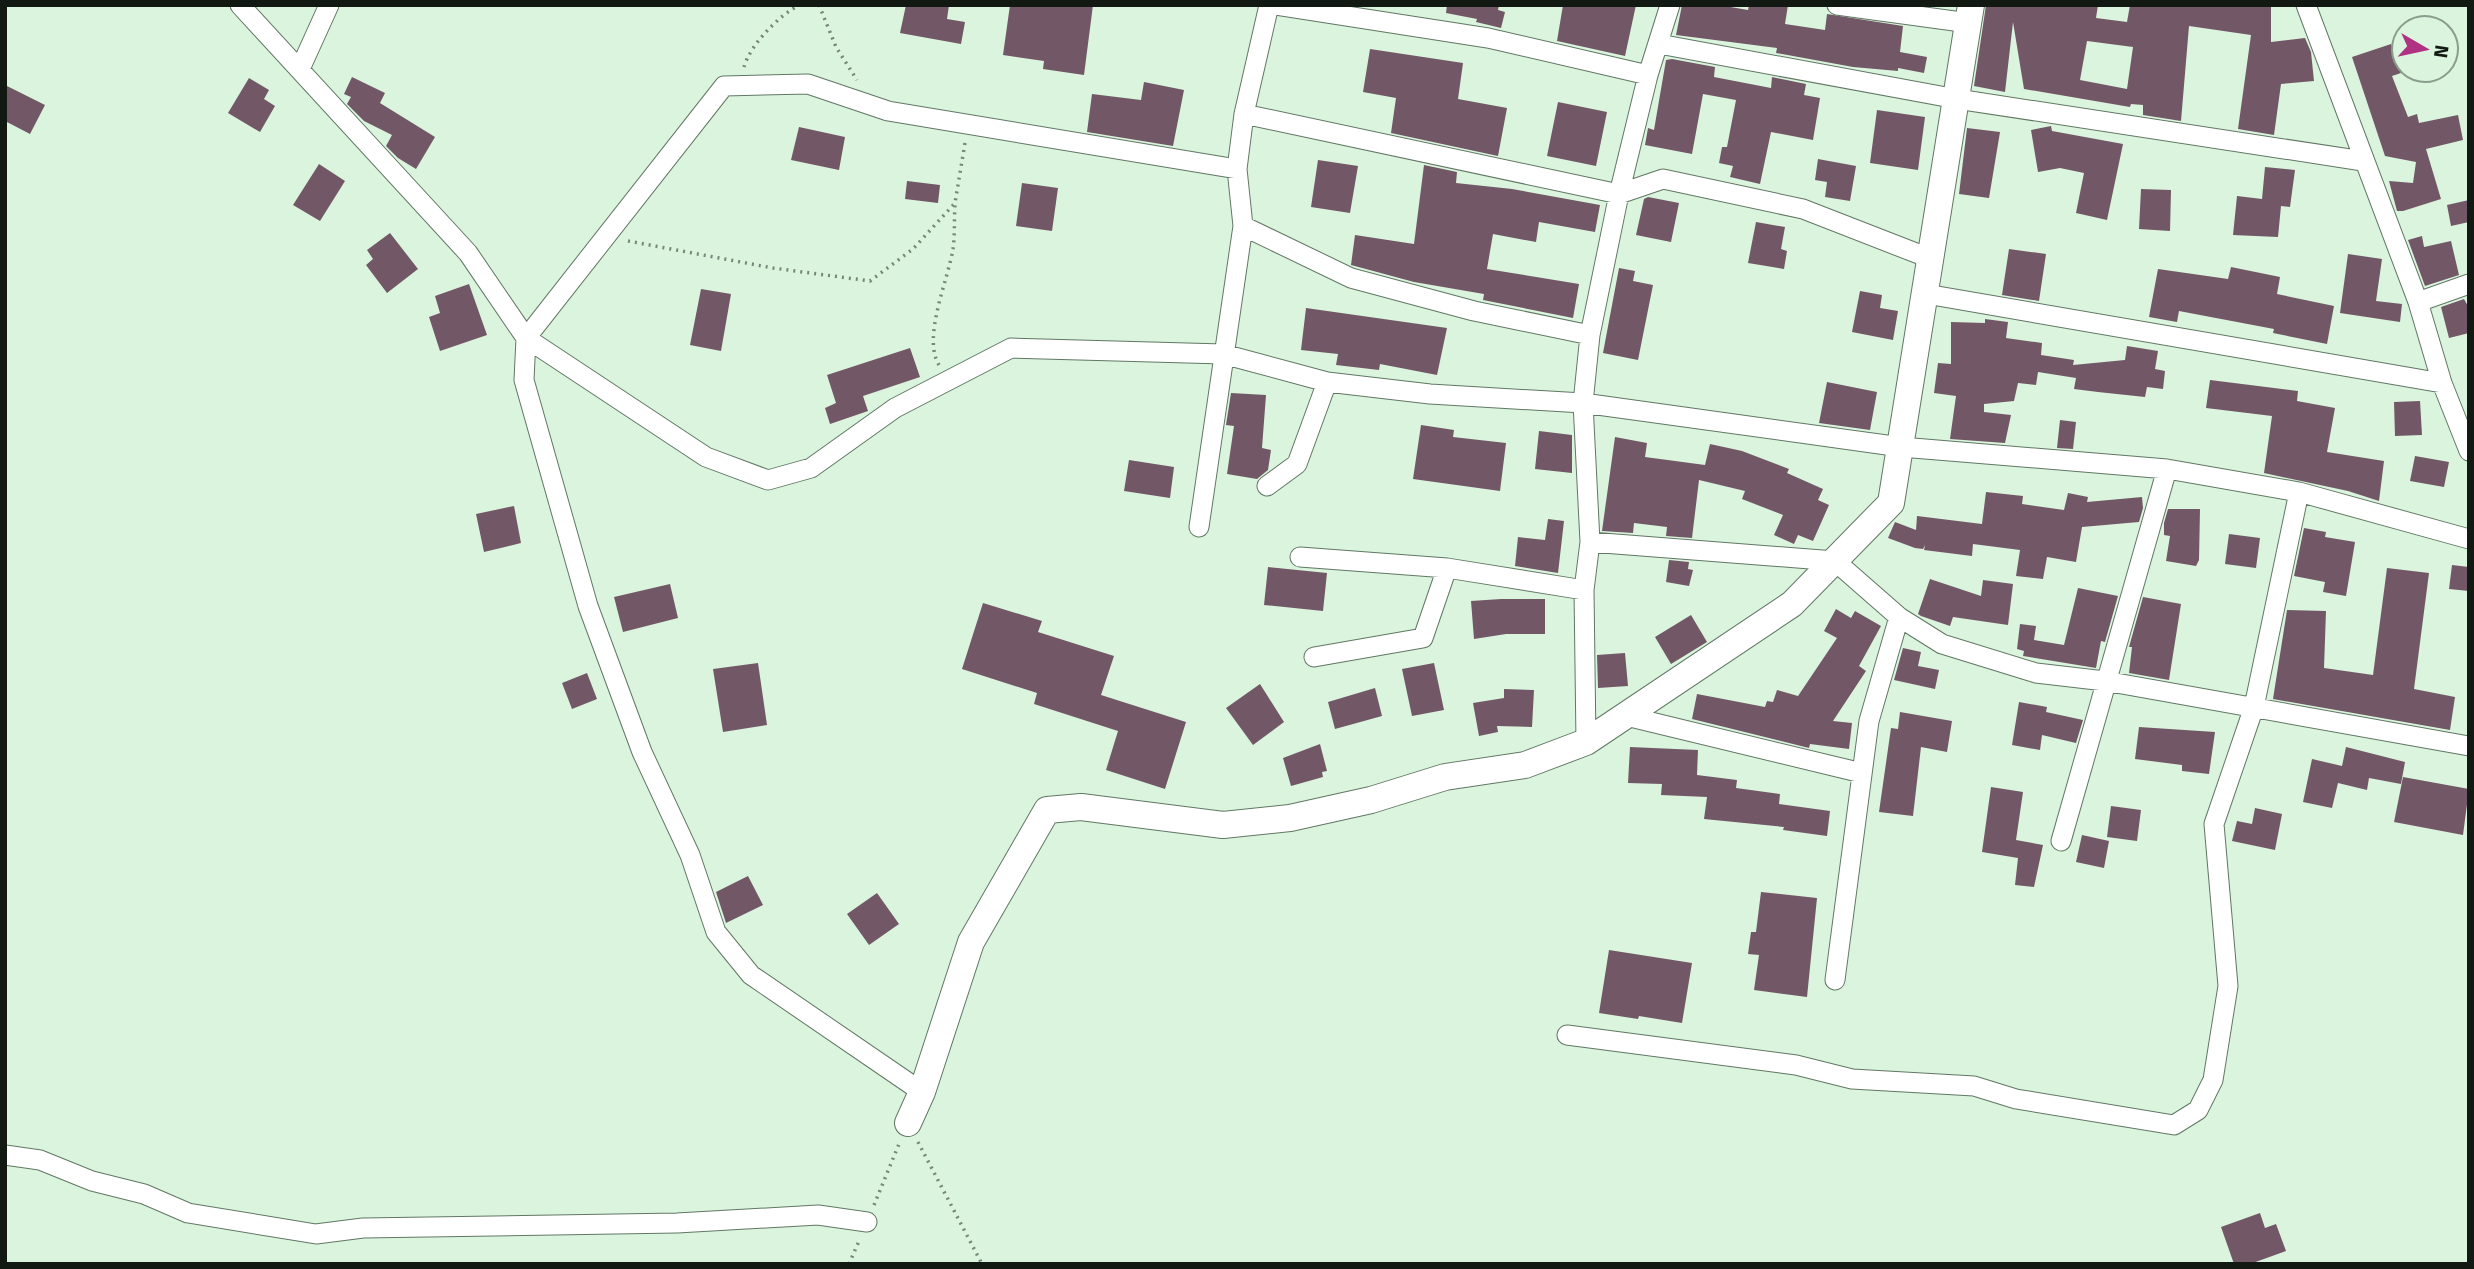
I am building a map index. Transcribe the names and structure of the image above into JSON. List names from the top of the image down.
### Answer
{
  "north": "right"
}
